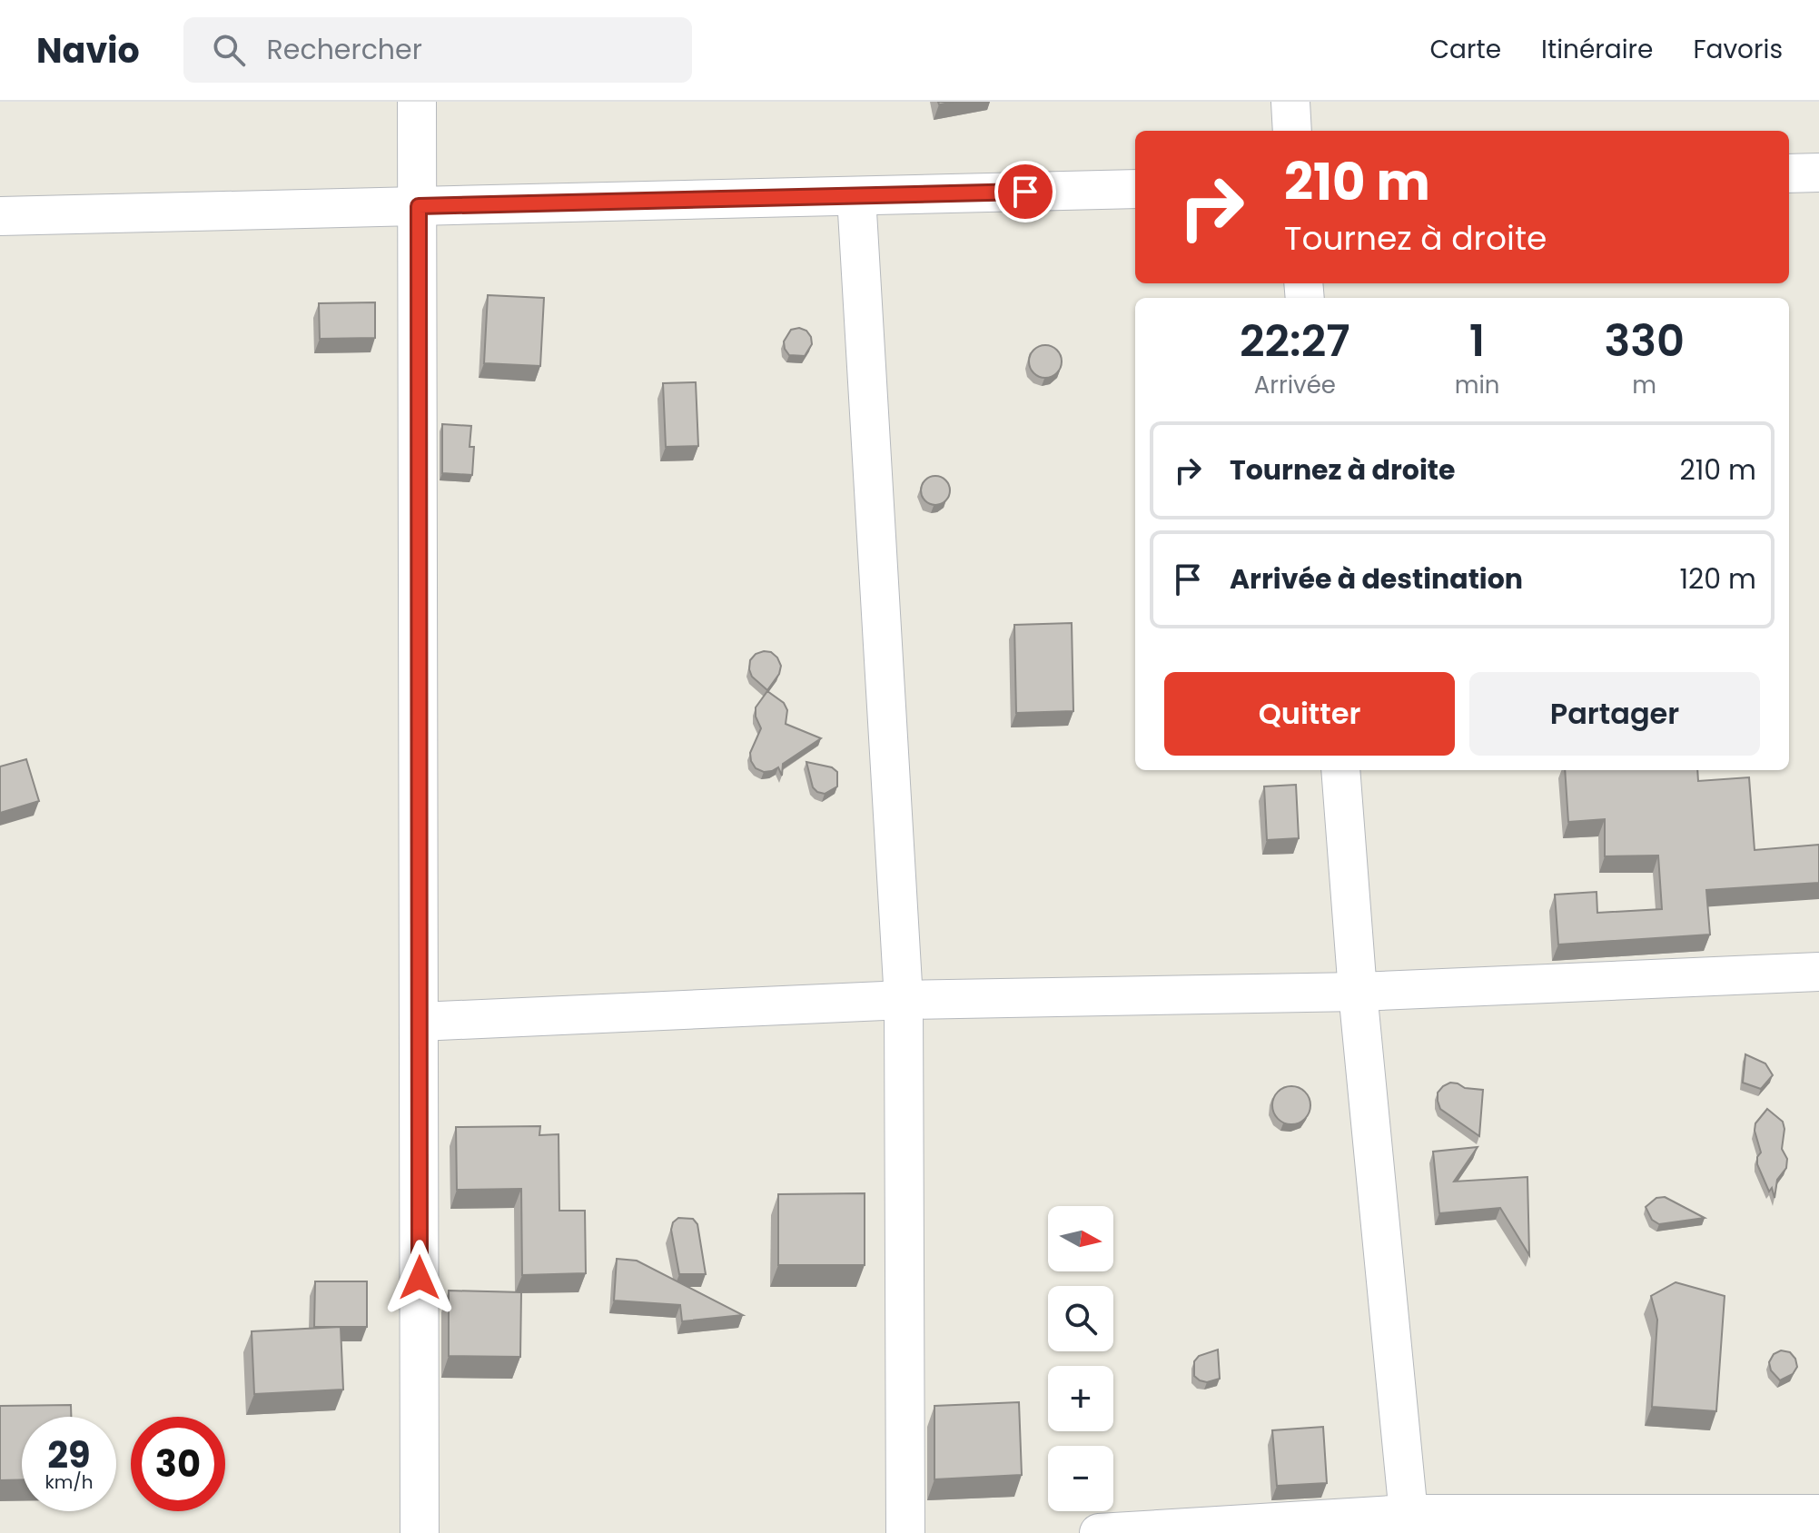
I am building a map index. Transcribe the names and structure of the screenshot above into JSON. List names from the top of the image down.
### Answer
{
  "north": "right",
  "page": {
    "header": "Navio",
    "search": "Rechercher",
    "nav": ["Carte", "Itinéraire", "Favoris"],
    "turn": ["210 m", "Tournez à droite"],
    "eta": [
      "22:27",
      "Arrivée",
      "1",
      "min",
      "330",
      "m"
    ],
    "list": [
      {
        "name": "Tournez à droite",
        "value": "210 m"
      },
      {
        "name": "Arrivée à destination",
        "value": "120 m"
      }
    ],
    "buttons": ["Quitter", "Partager"],
    "map_buttons": ["+", "−"],
    "speed": "29 km/h",
    "limit": "30"
  }
}
